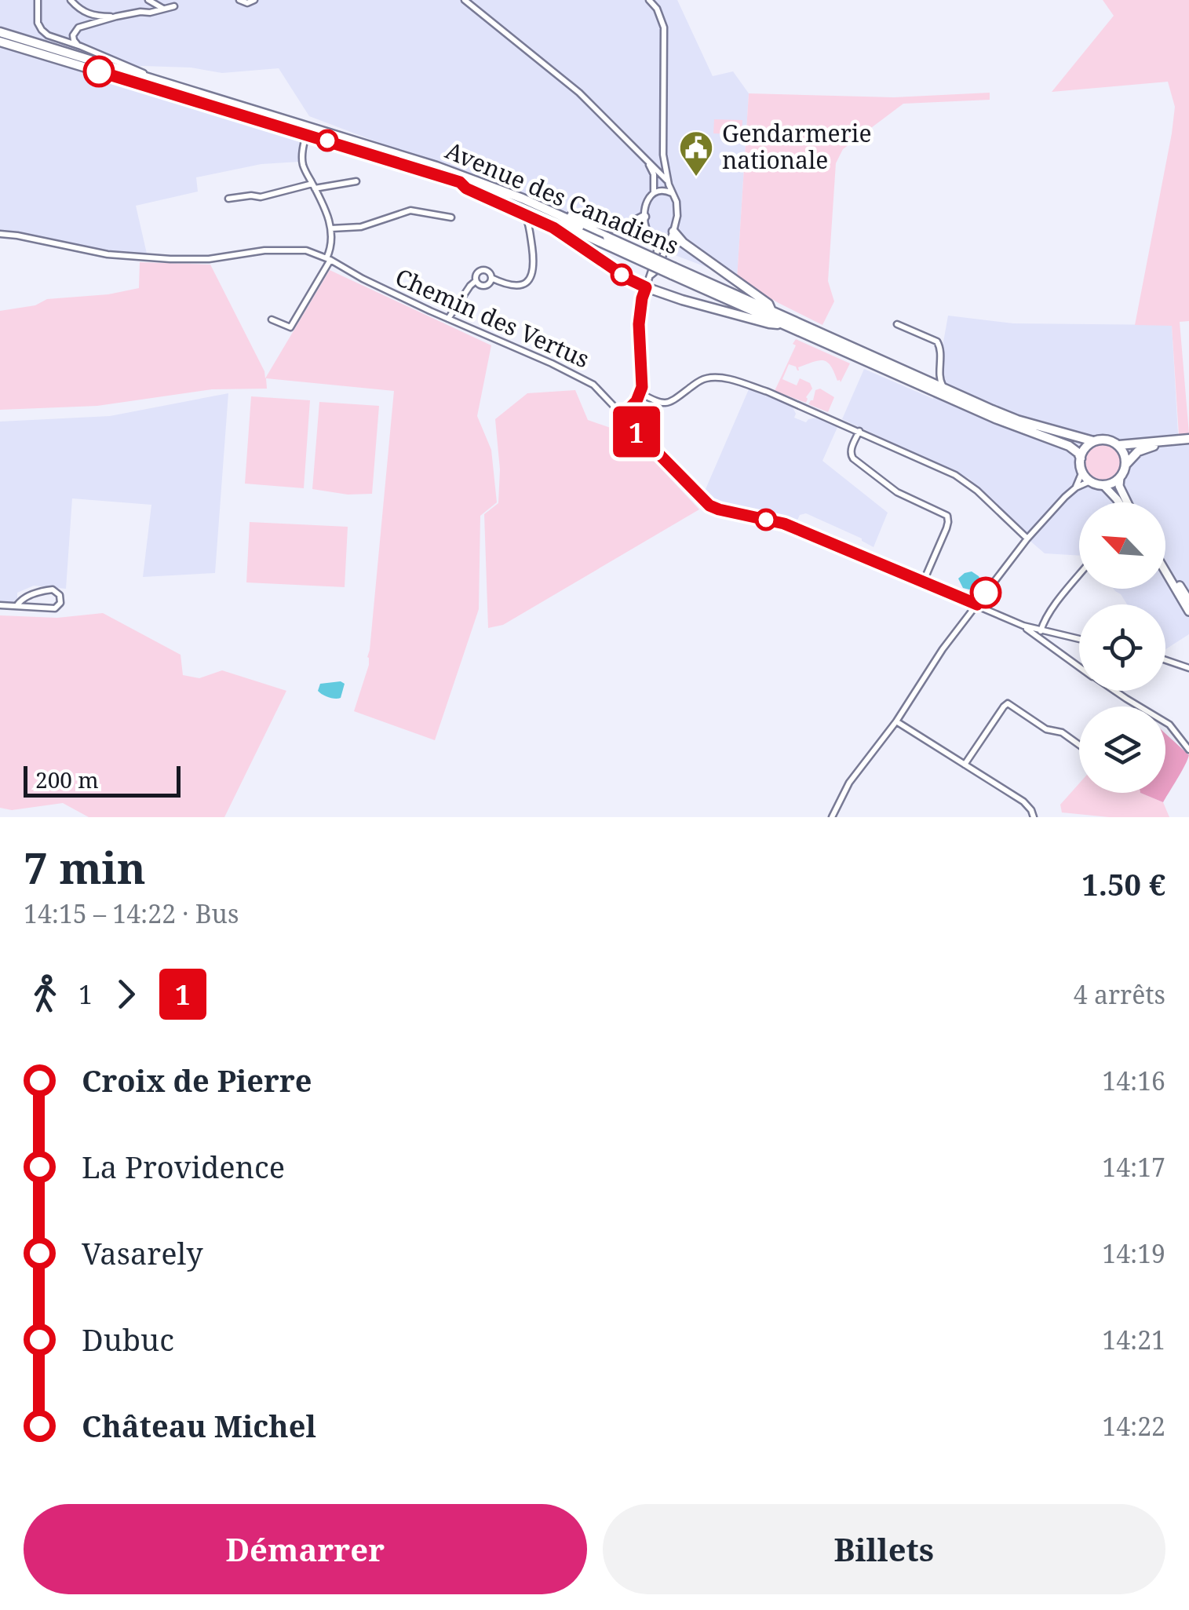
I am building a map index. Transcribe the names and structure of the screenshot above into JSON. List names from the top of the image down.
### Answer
{
  "streets": {
    "main road": ["Avenue des Canadiens"],
    "street": ["Chemin des Vertus"]
  },
  "places": {
    "public building": ["Gendarmerie nationale"]
  },
  "lines": ["bus line 1"],
  "scale_bar": "200 m",
  "north": "top left",
  "page": {
    "on_map": "1",
    "scale": "200 m",
    "heading": ["7 min", "14:15 – 14:22 · Bus", "1.50 €"],
    "legs": ["1", "1", "4 arrêts"],
    "list": [
      {
        "name": "Croix de Pierre",
        "value": "14:16"
      },
      {
        "name": "La Providence",
        "value": "14:17"
      },
      {
        "name": "Vasarely",
        "value": "14:19"
      },
      {
        "name": "Dubuc",
        "value": "14:21"
      },
      {
        "name": "Château Michel",
        "value": "14:22"
      }
    ],
    "buttons": ["Démarrer", "Billets"]
  }
}
